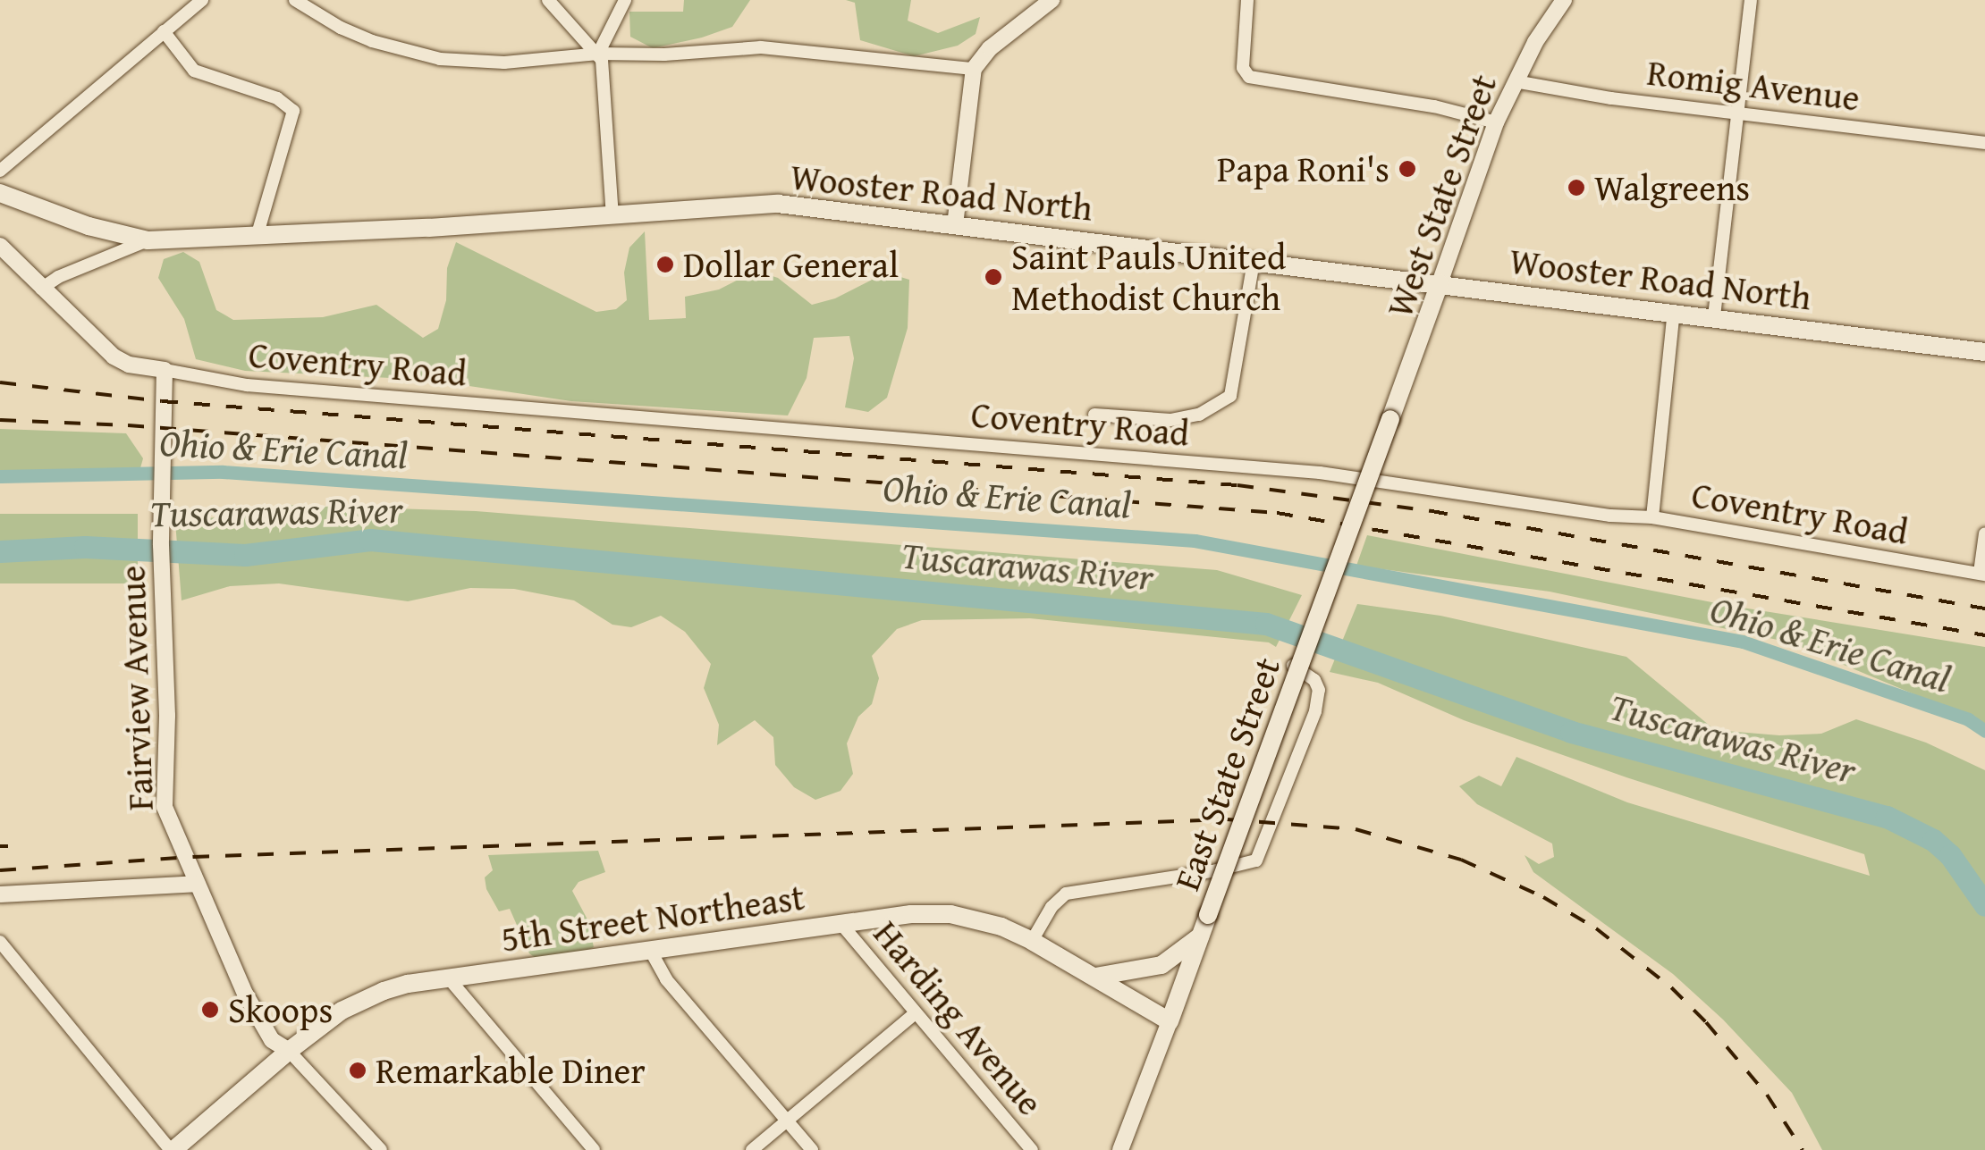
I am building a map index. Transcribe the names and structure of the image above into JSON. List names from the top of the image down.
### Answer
{
  "streets": {
    "main road": [
      "Wooster Road North",
      "West State Street",
      "East State Street",
      "5th Street Northeast"
    ],
    "street": [
      "Romig Avenue",
      "Coventry Road",
      "Fairview Avenue",
      "Harding Avenue"
    ]
  },
  "crossings": [
    ["Romig Avenue", "West State Street"],
    ["Wooster Road North", "West State Street"],
    ["West State Street", "East State Street"],
    ["Coventry Road", "Fairview Avenue"],
    ["Fairview Avenue", "5th Street Northeast"],
    ["East State Street", "5th Street Northeast"],
    ["5th Street Northeast", "Harding Avenue"]
  ],
  "water": ["Ohio & Erie Canal", "Tuscarawas River"],
  "places": [
    "Papa Roni's",
    "Walgreens",
    "Dollar General",
    "Saint Pauls United Methodist Church",
    "Skoops",
    "Remarkable Diner"
  ]
}
